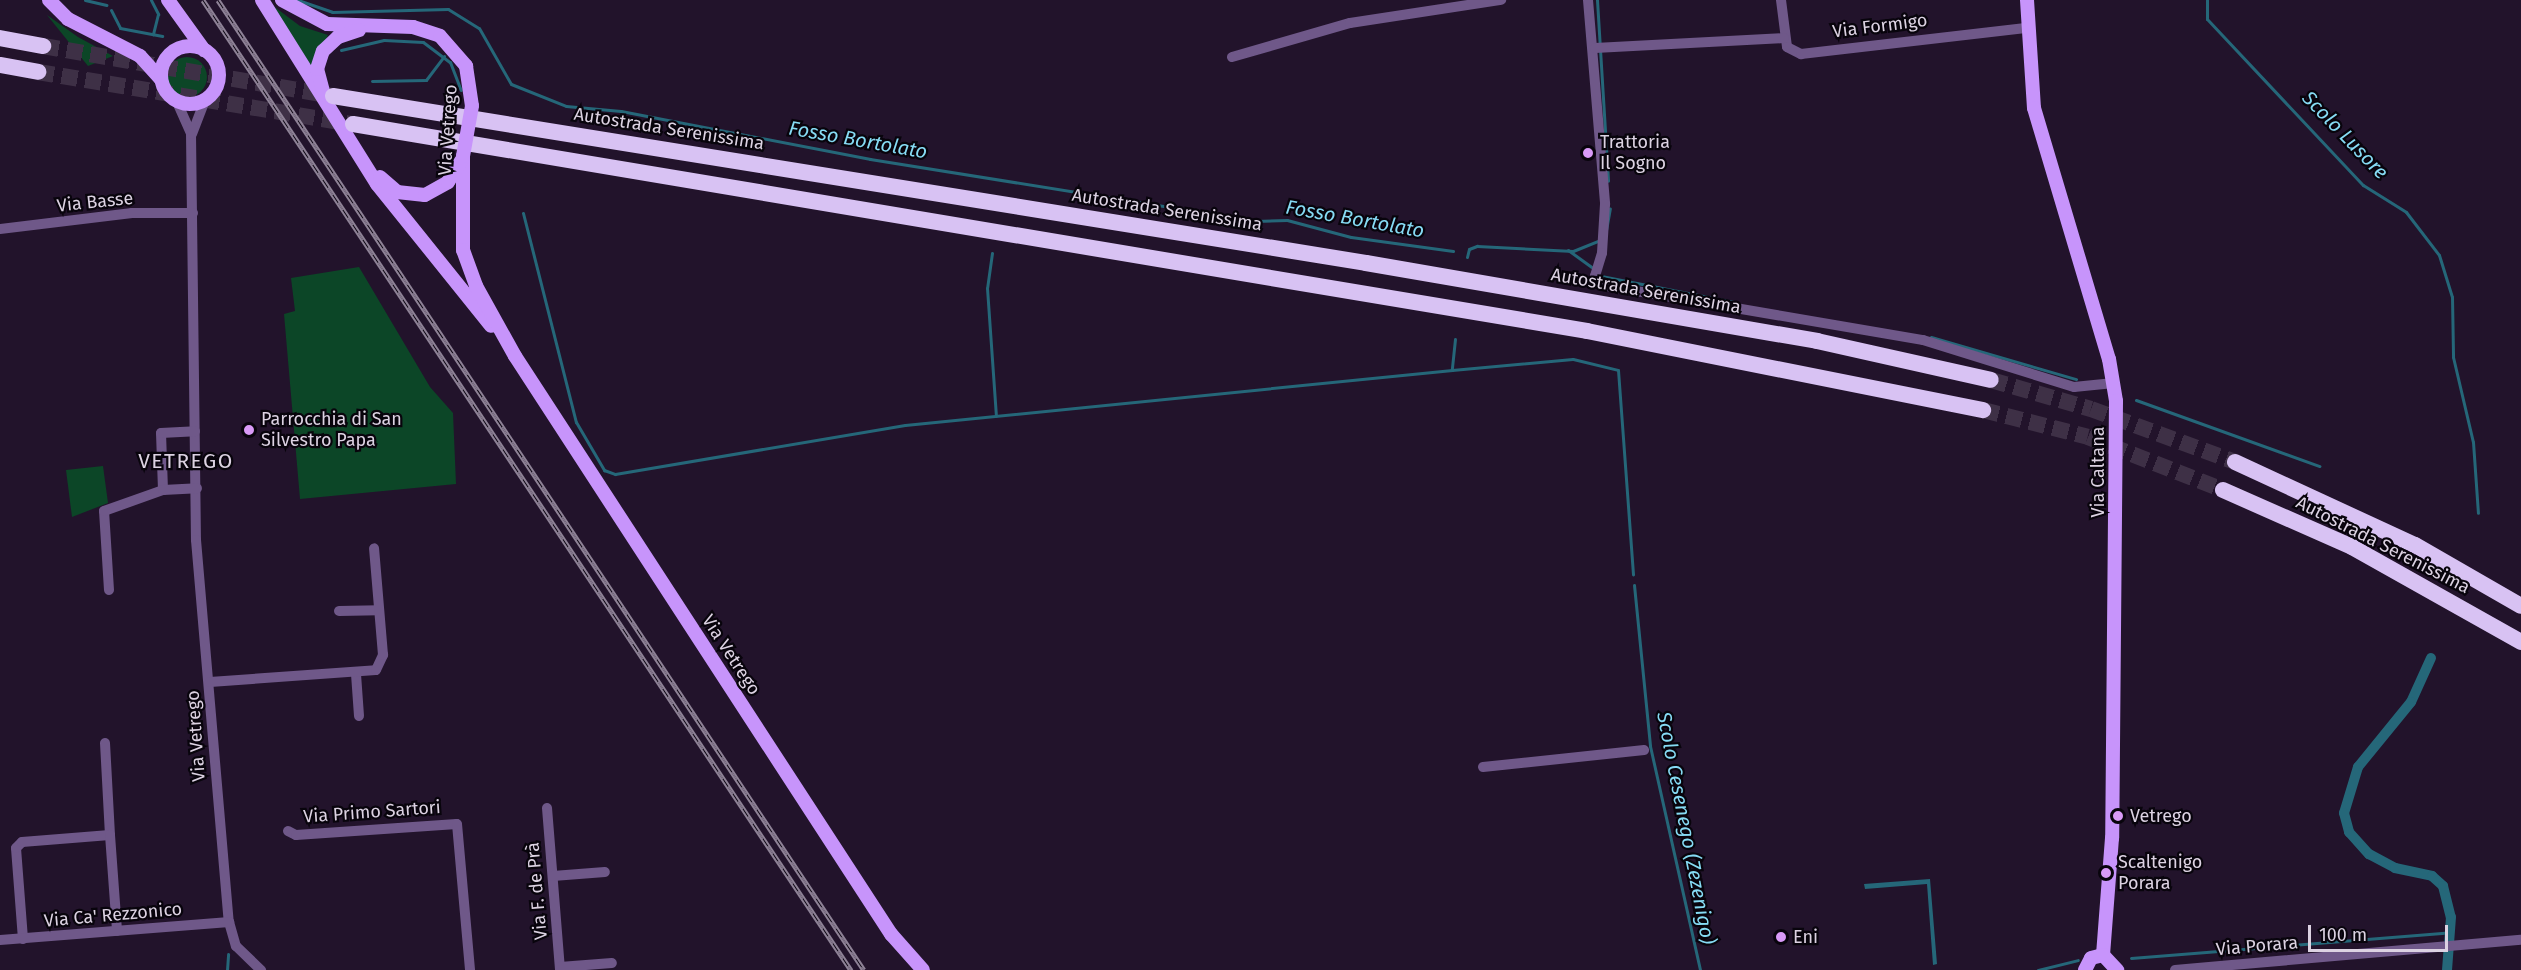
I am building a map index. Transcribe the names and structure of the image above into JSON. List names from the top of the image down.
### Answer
{
  "streets": {
    "highway": ["Autostrada Serenissima"],
    "main road": ["Via Vetrego", "Via Caltana"],
    "street": [
      "Via Formigo",
      "Via Basse",
      "Via Primo Sartori",
      "Via F. de Prà",
      "Via Ca' Rezzonico",
      "Via Porara"
    ]
  },
  "crossings": [
    ["Via Formigo", "Via Caltana"],
    ["Autostrada Serenissima", "Via Vetrego"],
    ["Via Vetrego", "Via Basse"],
    ["Via Vetrego", "Via Ca' Rezzonico"]
  ],
  "districts": ["VETREGO"],
  "water": ["Scolo Lusore", "Fosso Bortolato", "Scolo Cesenego (Zezenigo)"],
  "places": [
    "Trattoria Il Sogno",
    "Parrocchia di San Silvestro Papa",
    "Vetrego",
    "Scaltenigo Porara",
    "Eni"
  ],
  "scale_bar": "100 m"
}
